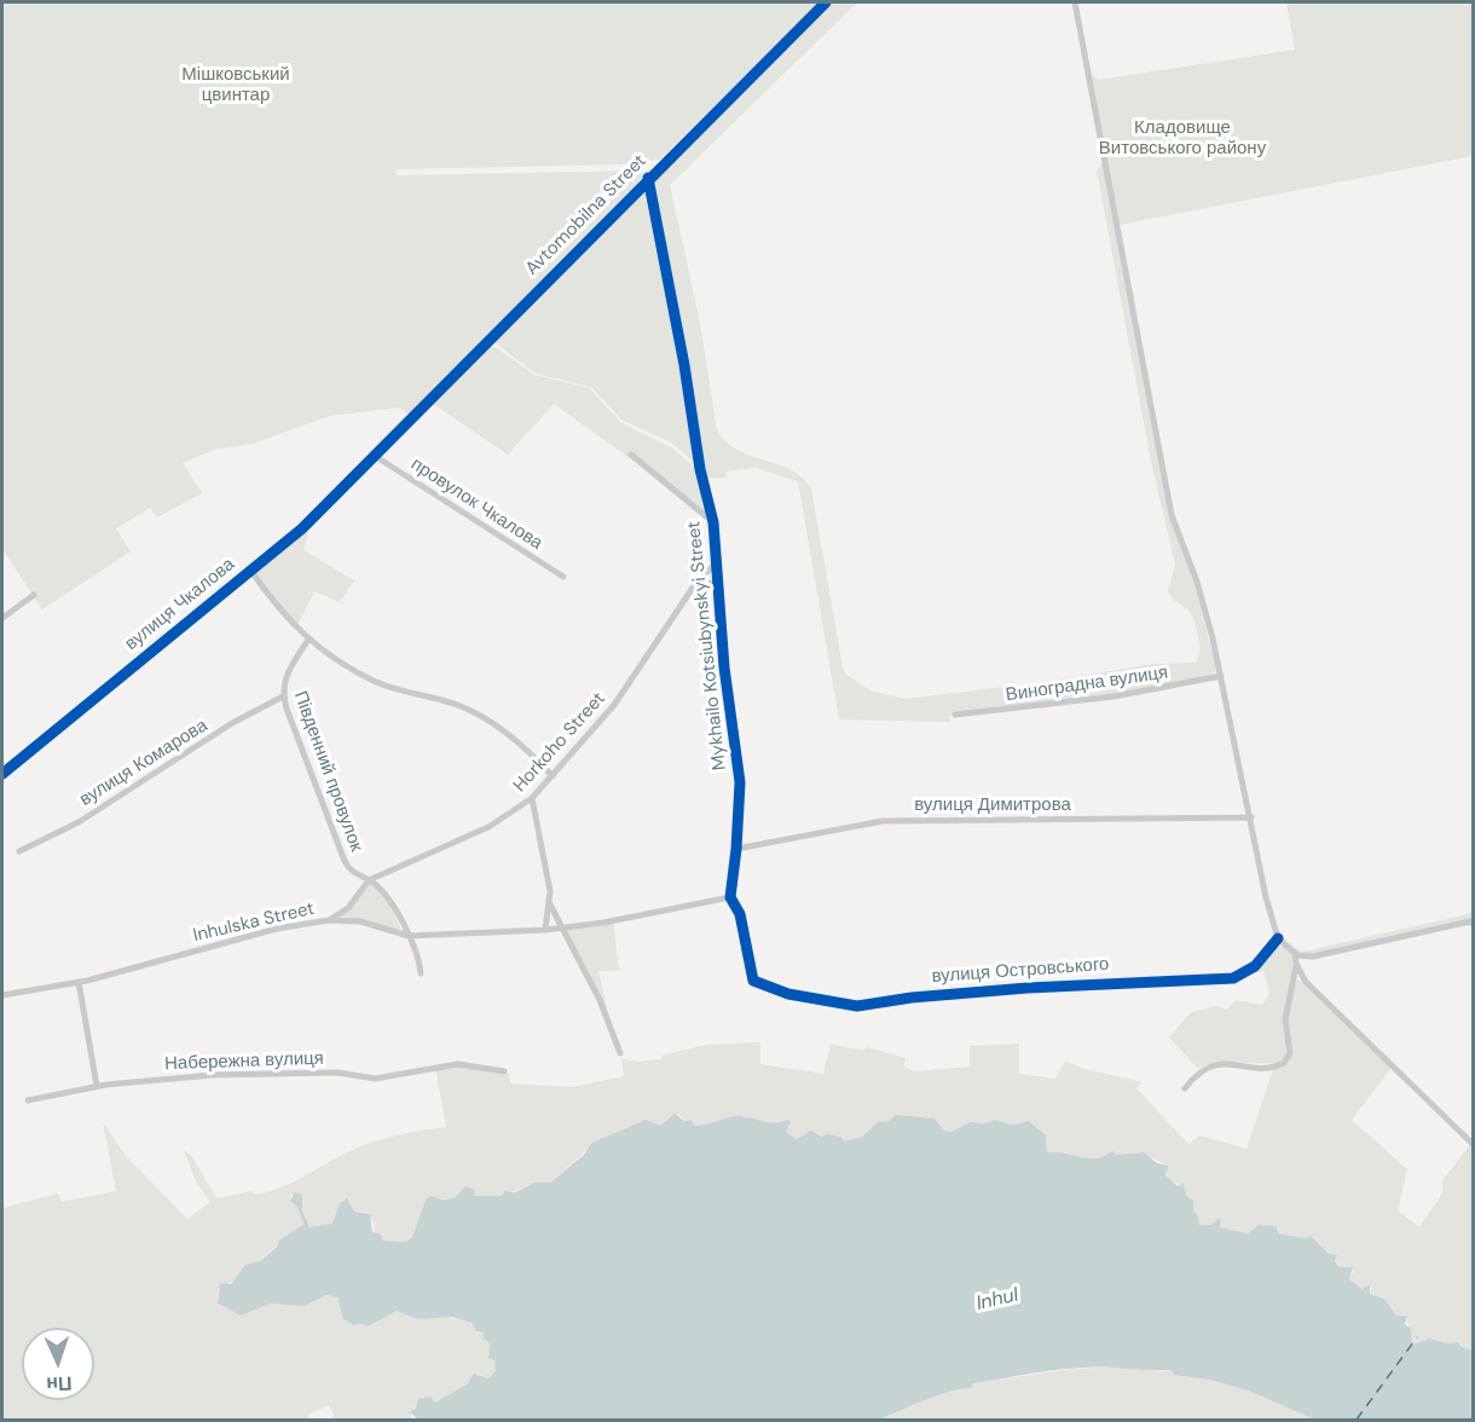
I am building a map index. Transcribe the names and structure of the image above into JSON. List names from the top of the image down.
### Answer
{
  "streets": {
    "street": [
      "Avtomobilna Street",
      "провулок Чкалова",
      "вулиця Чкалова",
      "Mykhailo Kotsiubynskyi Street",
      "Виноградна вулиця",
      "Horkoho Street",
      "вулиця Комарова",
      "Південний провулок",
      "вулиця Димитрова",
      "Inhulska Street",
      "вулиця Островського",
      "Набережна вулиця"
    ]
  },
  "crossings": [
    ["Avtomobilna Street", "провулок Чкалова"],
    ["Avtomobilna Street", "вулиця Чкалова"],
    ["Avtomobilna Street", "Mykhailo Kotsiubynskyi Street"],
    ["провулок Чкалова", "вулиця Чкалова"],
    ["Mykhailo Kotsiubynskyi Street", "Horkoho Street"],
    ["Mykhailo Kotsiubynskyi Street", "вулиця Димитрова"],
    ["Mykhailo Kotsiubynskyi Street", "Inhulska Street"],
    ["Mykhailo Kotsiubynskyi Street", "вулиця Островського"],
    ["Horkoho Street", "Південний провулок"],
    ["вулиця Комарова", "Південний провулок"],
    ["Південний провулок", "Inhulska Street"]
  ],
  "water": ["Inhul"],
  "parks": ["Мішковський цвинтар", "Кладовище Витовського району"],
  "north": "bottom"
}
